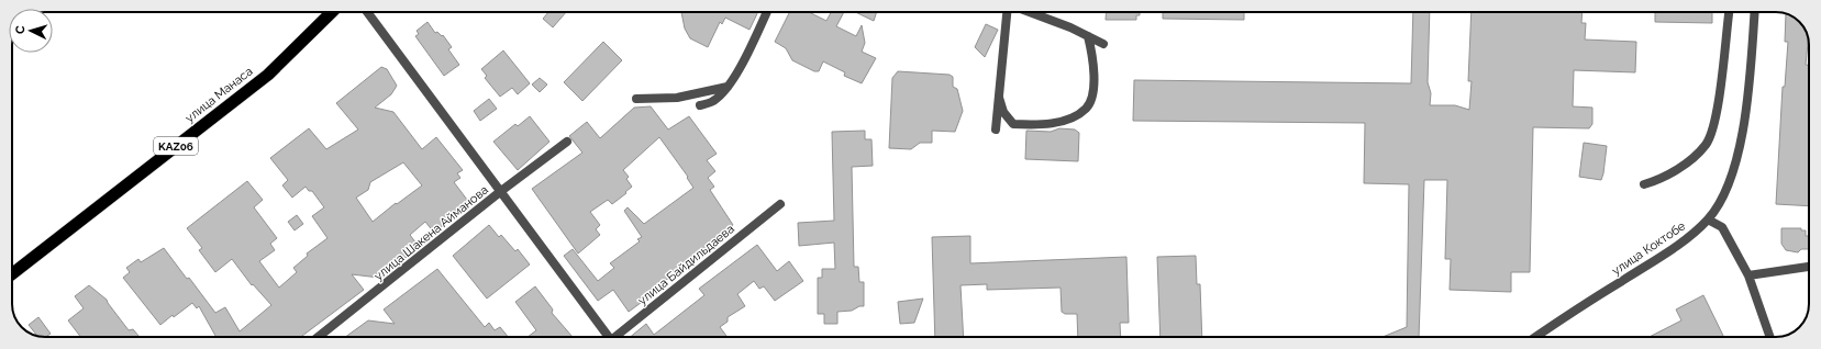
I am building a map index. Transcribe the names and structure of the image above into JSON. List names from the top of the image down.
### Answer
{
  "streets": {
    "highway": ["улица Манаса", "KAZ06"],
    "street": ["улица Шакена Айманова", "улица Коктобе", "улица Байдильдаева"]
  },
  "north": "left"
}
